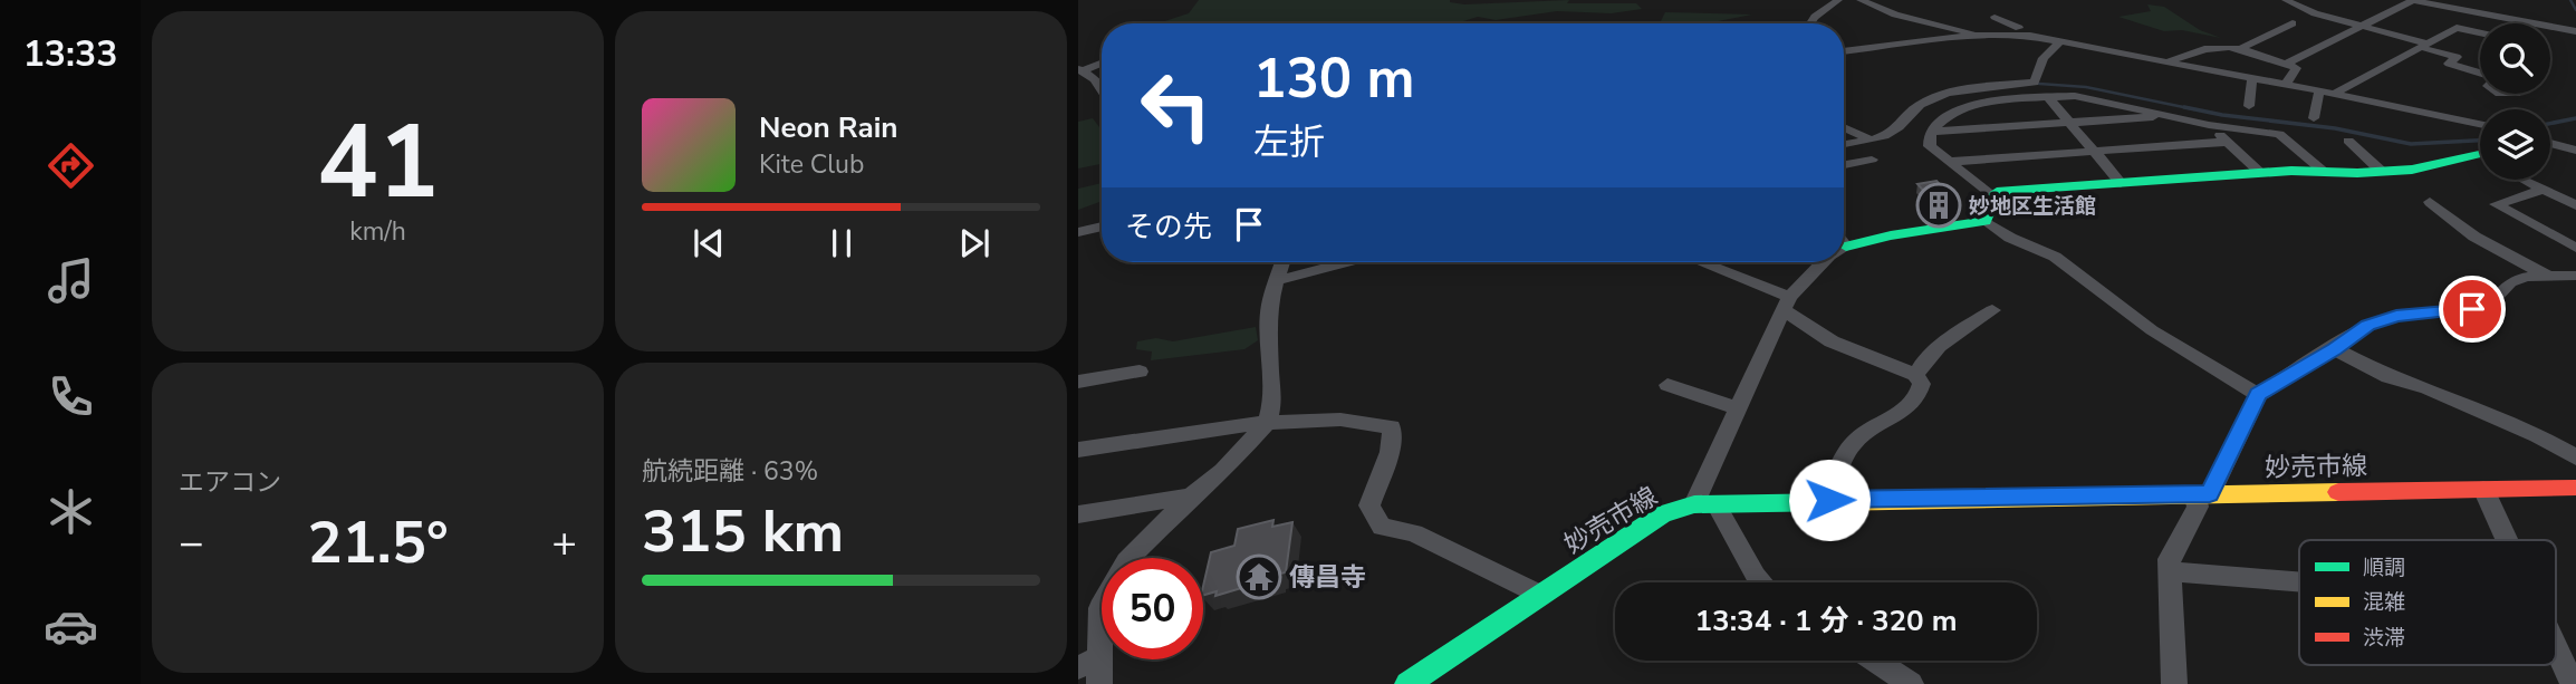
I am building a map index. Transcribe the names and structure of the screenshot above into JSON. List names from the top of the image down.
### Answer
{
  "streets": {
    "street": ["妙売市線"]
  },
  "places": {
    "building": ["妙地区生活館"],
    "temple": ["傳昌寺"]
  },
  "legend": ["順調", "混雑", "渋滞"],
  "page": {
    "tabs": "13:33",
    "tile": [
      ["41", "km/h"],
      "エアコン",
      ["航続距離 · 63%", "315 km"]
    ],
    "turn": ["130 m", "左折"],
    "song": ["Neon Rain", "Kite Club"],
    "then": "その先",
    "heat": ["−", "21.5°", "+"],
    "limit": "50",
    "trip": "13:34 · 1 分 · 320 m"
  }
}
